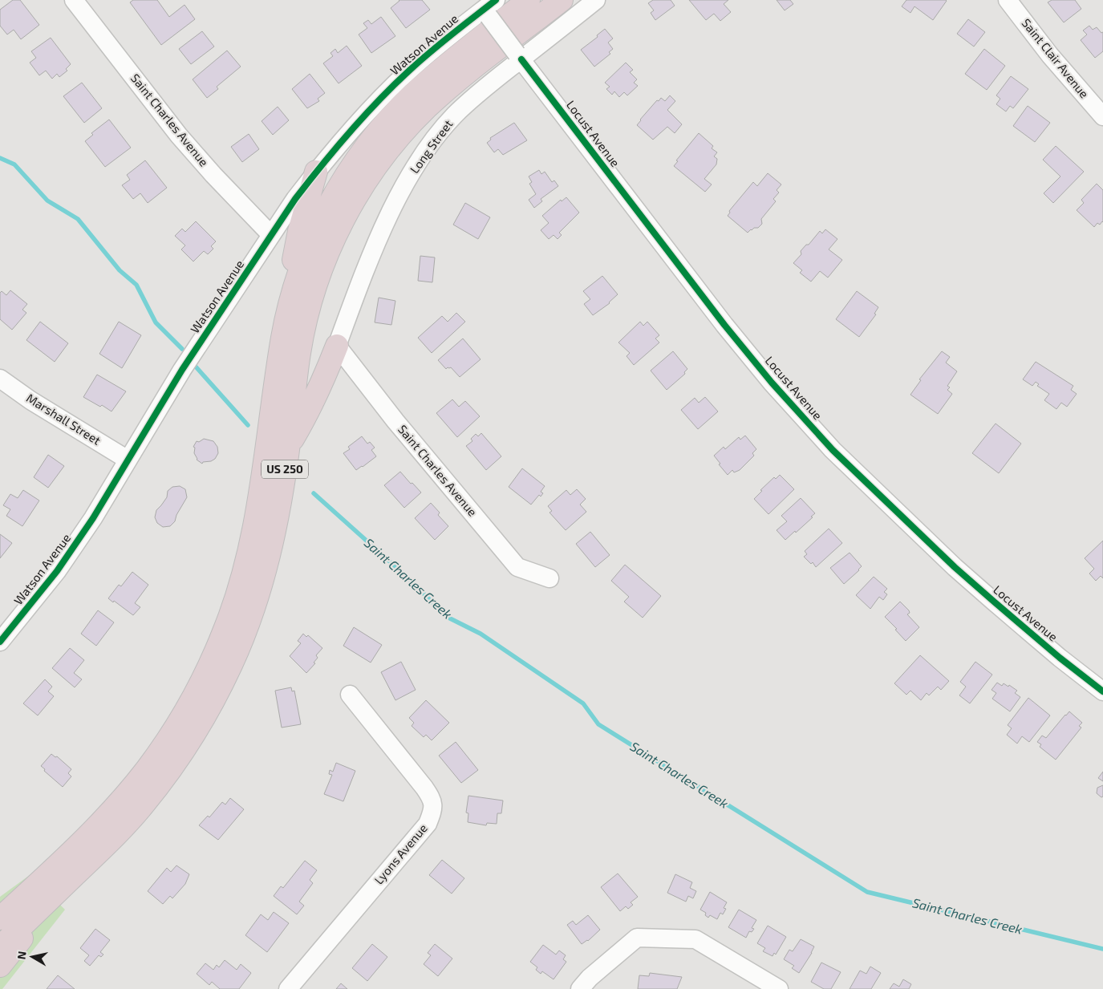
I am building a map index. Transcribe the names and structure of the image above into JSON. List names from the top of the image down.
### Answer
{
  "streets": {
    "highway": ["US 250"],
    "street": [
      "Watson Avenue",
      "Saint Clair Avenue",
      "Saint Charles Avenue",
      "Locust Avenue",
      "Long Street",
      "Marshall Street",
      "Lyons Avenue"
    ]
  },
  "crossings": [
    ["Watson Avenue", "Saint Charles Avenue"],
    ["Watson Avenue", "Locust Avenue"],
    ["Watson Avenue", "Marshall Street"],
    ["Saint Charles Avenue", "Long Street"],
    ["Locust Avenue", "Long Street"]
  ],
  "water": ["Saint Charles Creek"],
  "north": "left"
}
